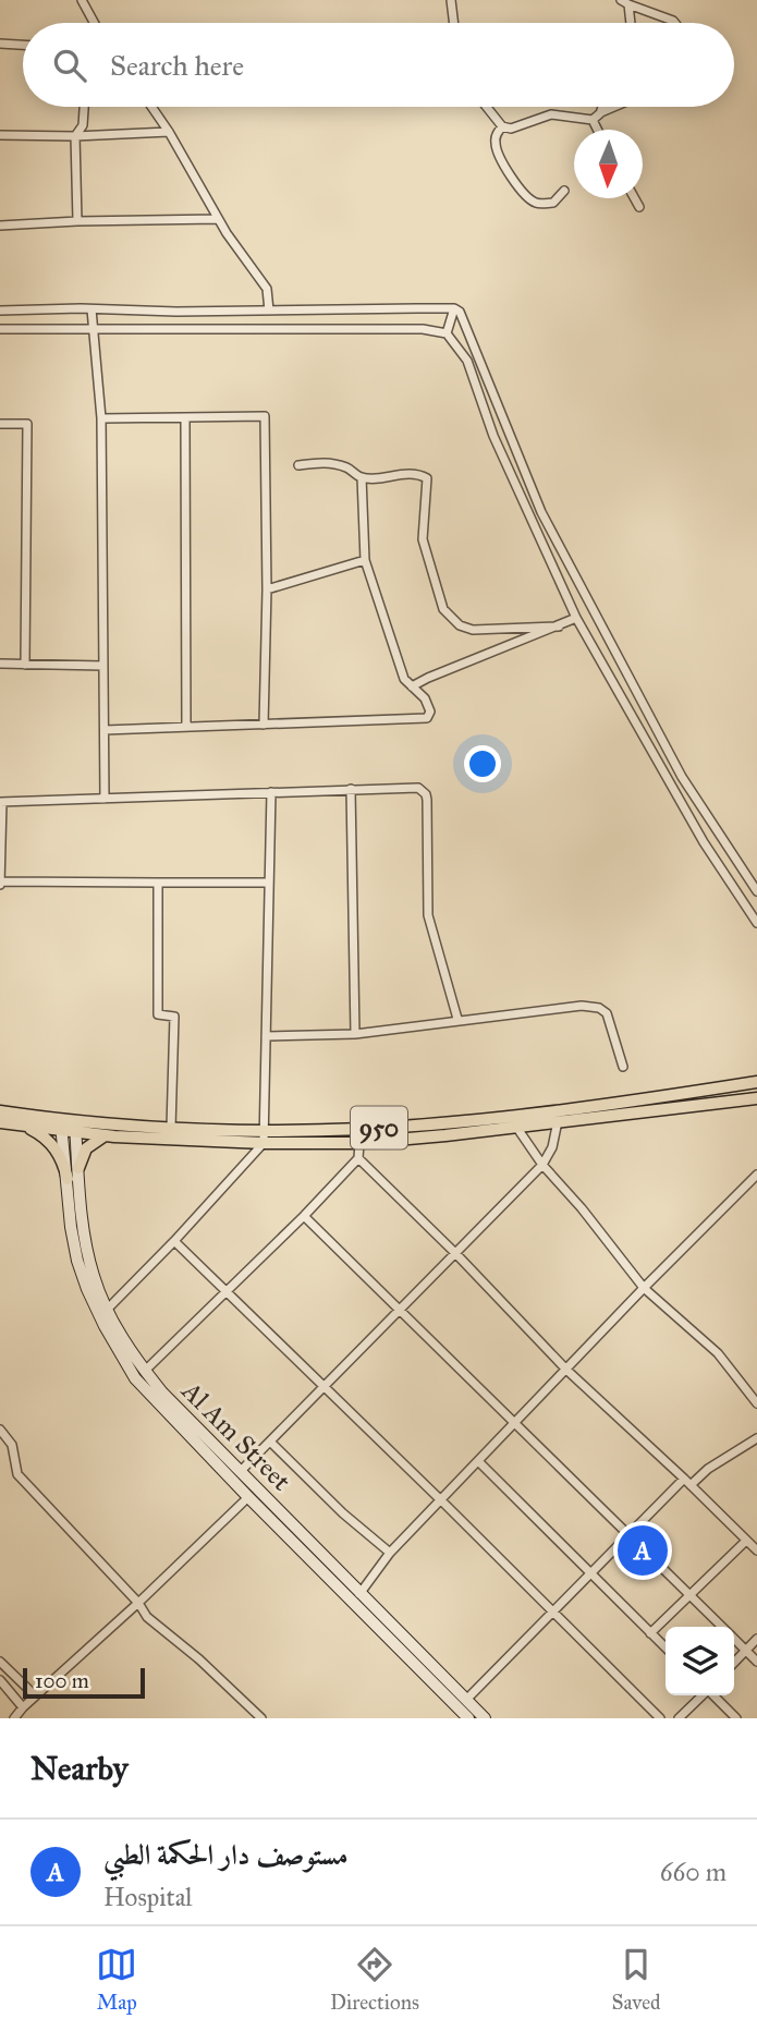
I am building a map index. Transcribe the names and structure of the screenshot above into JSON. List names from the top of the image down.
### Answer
{
  "streets": {
    "main road": ["950", "Al Am Street"]
  },
  "crossings": [
    ["950", "Al Am Street"]
  ],
  "scale_bar": "100 m",
  "north": "bottom",
  "page": {
    "search": "Search here",
    "pins": "A",
    "scale": "100 m",
    "heading": "Nearby",
    "list": [
      {
        "mark": "A",
        "name": "مستوصف دار الحكمة الطبي",
        "note": "Hospital",
        "value": "660 m"
      }
    ],
    "nav": ["Map", "Directions", "Saved"]
  }
}
